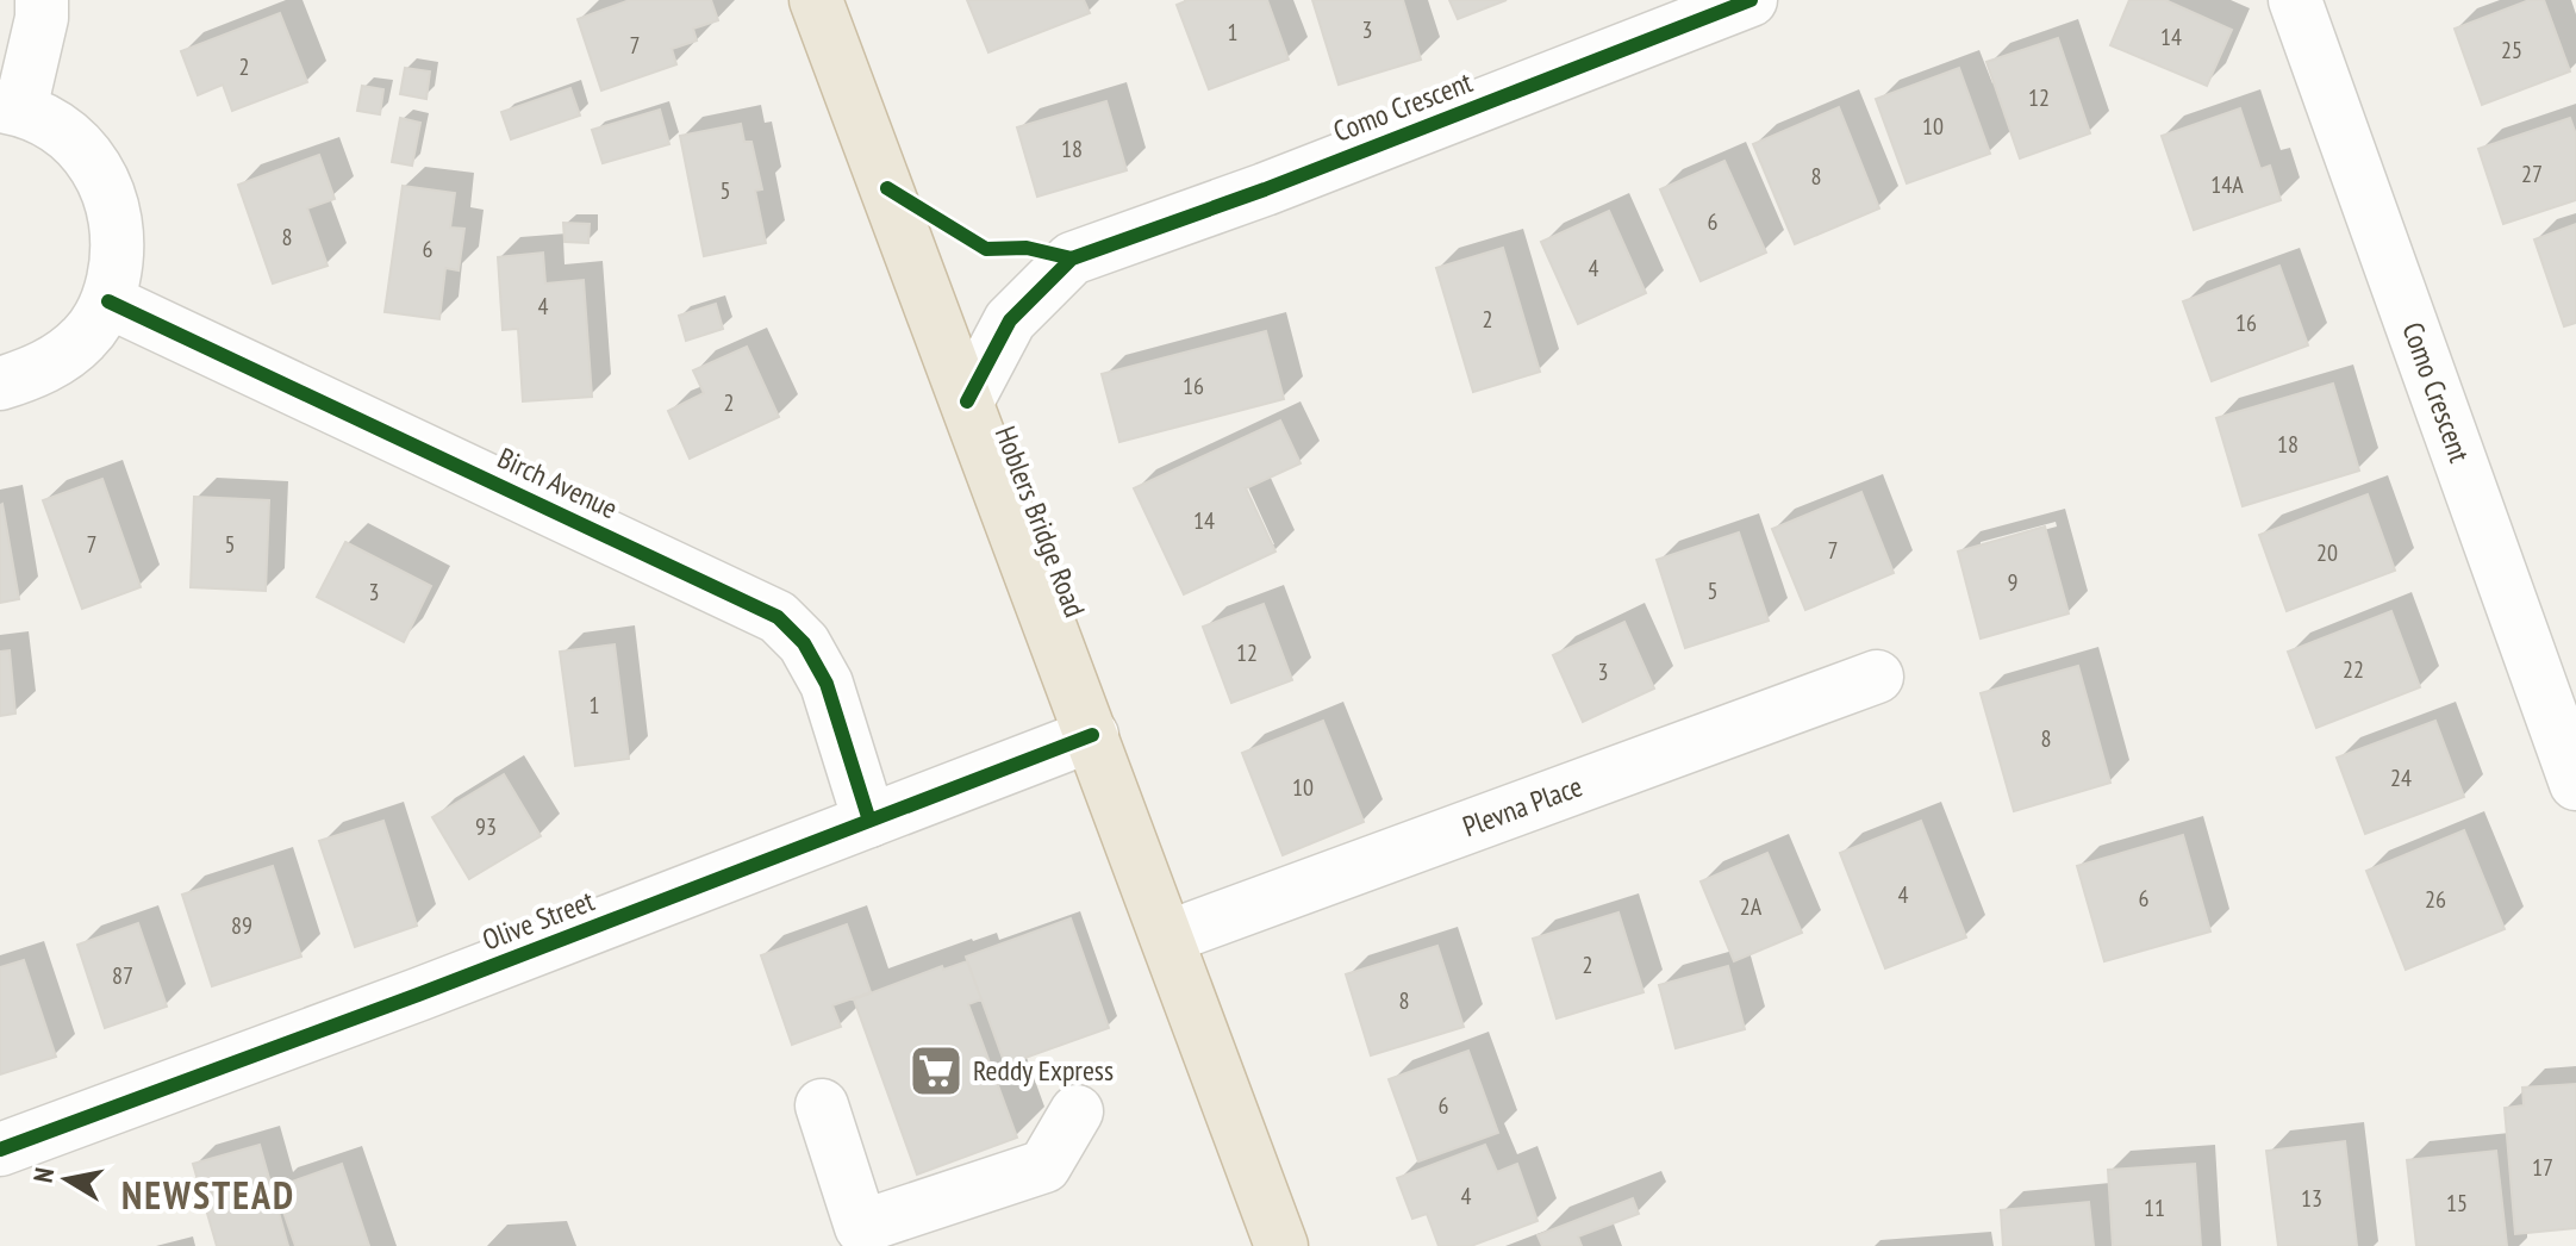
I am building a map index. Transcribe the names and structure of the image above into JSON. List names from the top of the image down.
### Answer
{
  "streets": {
    "highway": ["Hoblers Bridge Road"],
    "street": [
      "Como Crescent",
      "Birch Avenue",
      "Plevna Place",
      "Olive Street"
    ]
  },
  "crossings": [
    ["Como Crescent", "Hoblers Bridge Road"],
    ["Birch Avenue", "Olive Street"],
    ["Hoblers Bridge Road", "Plevna Place"],
    ["Hoblers Bridge Road", "Olive Street"]
  ],
  "districts": ["NEWSTEAD"],
  "places": {
    "supermarket": ["Reddy Express"]
  },
  "house_numbers": [
    "3",
    "1",
    "14",
    "7",
    "25",
    "2",
    "12",
    "10",
    "18",
    "27",
    "8",
    "14A",
    "5",
    "6",
    "8",
    "6",
    "4",
    "4",
    "2",
    "16",
    "16",
    "2",
    "18",
    "14",
    "7",
    "5",
    "7",
    "20",
    "9",
    "5",
    "3",
    "12",
    "22",
    "3",
    "1",
    "8",
    "24",
    "10",
    "93",
    "4",
    "6",
    "26",
    "2A",
    "89",
    "2",
    "87",
    "8",
    "6",
    "17",
    "4",
    "13",
    "15",
    "11"
  ],
  "north": "left"
}
